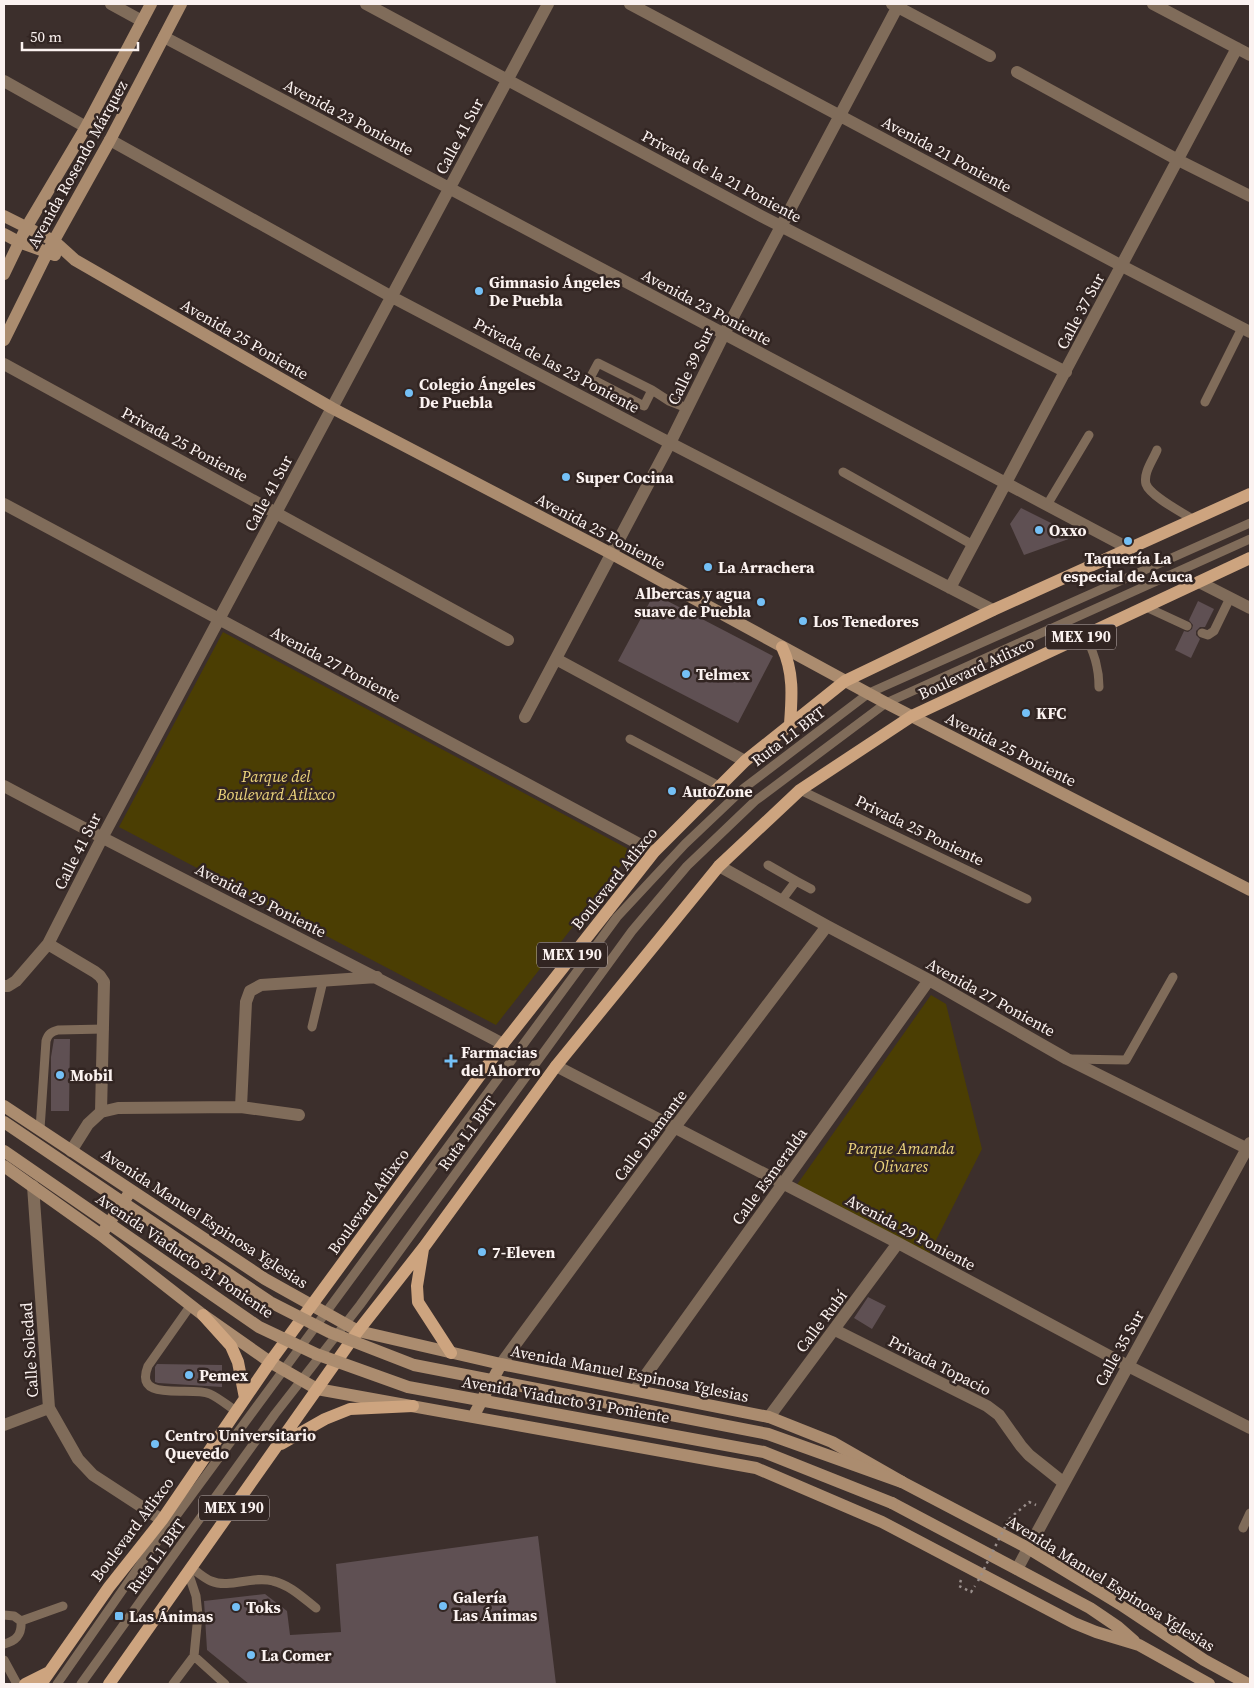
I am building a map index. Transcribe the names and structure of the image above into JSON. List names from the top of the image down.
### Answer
{
  "streets": {
    "main road": [
      "Avenida Rosendo Márquez",
      "Avenida 25 Poniente",
      "MEX 190",
      "Boulevard Atlixco",
      "Avenida Manuel Espinosa Yglesias",
      "Avenida Viaducto 31 Poniente"
    ],
    "street": [
      "Avenida 23 Poniente",
      "Calle 41 Sur",
      "Avenida 21 Poniente",
      "Privada de la 21 Poniente",
      "Calle 37 Sur",
      "Privada de las 23 Poniente",
      "Calle 39 Sur",
      "Privada 25 Poniente",
      "Avenida 27 Poniente",
      "Avenida 29 Poniente",
      "Calle Diamante",
      "Calle Esmeralda",
      "Calle Rubí",
      "Calle 35 Sur",
      "Calle Soledad",
      "Privada Topacio"
    ],
    "lane": ["Ruta L1 BRT"]
  },
  "crossings": [
    ["Avenida 23 Poniente", "Calle 41 Sur"],
    ["Avenida 23 Poniente", "Avenida Rosendo Márquez"],
    ["Avenida 23 Poniente", "Calle 37 Sur"],
    ["Avenida 23 Poniente", "Calle 39 Sur"],
    ["Avenida 23 Poniente", "Boulevard Atlixco"],
    ["Calle 41 Sur", "Privada de la 21 Poniente"],
    ["Calle 41 Sur", "Avenida 25 Poniente"],
    ["Calle 41 Sur", "Privada de las 23 Poniente"],
    ["Calle 41 Sur", "Privada 25 Poniente"],
    ["Calle 41 Sur", "Avenida 27 Poniente"],
    ["Calle 41 Sur", "Avenida 29 Poniente"],
    ["Avenida 21 Poniente", "Calle 37 Sur"],
    ["Avenida 21 Poniente", "Calle 39 Sur"],
    ["Avenida Rosendo Márquez", "Avenida 25 Poniente"],
    ["Avenida Rosendo Márquez", "Privada de las 23 Poniente"],
    ["Privada de la 21 Poniente", "Calle 37 Sur"],
    ["Privada de la 21 Poniente", "Calle 39 Sur"],
    ["Calle 37 Sur", "Privada de las 23 Poniente"],
    ["Avenida 25 Poniente", "Calle 39 Sur"],
    ["Avenida 25 Poniente", "Boulevard Atlixco"],
    ["Avenida 25 Poniente", "Ruta L1 BRT"],
    ["Privada de las 23 Poniente", "Calle 39 Sur"],
    ["Privada de las 23 Poniente", "Boulevard Atlixco"],
    ["Privada 25 Poniente", "Boulevard Atlixco"],
    ["Avenida 27 Poniente", "Boulevard Atlixco"],
    ["Avenida 27 Poniente", "Calle Diamante"],
    ["Avenida 27 Poniente", "Calle Esmeralda"],
    ["Avenida 27 Poniente", "Calle 35 Sur"],
    ["Boulevard Atlixco", "Avenida 29 Poniente"],
    ["Boulevard Atlixco", "Avenida Manuel Espinosa Yglesias"],
    ["Boulevard Atlixco", "Calle Soledad"],
    ["Ruta L1 BRT", "Avenida Manuel Espinosa Yglesias"],
    ["Avenida 29 Poniente", "Calle Diamante"],
    ["Avenida 29 Poniente", "Calle Esmeralda"],
    ["Avenida 29 Poniente", "Calle Rubí"],
    ["Avenida 29 Poniente", "Calle 35 Sur"],
    ["Calle Diamante", "Avenida Manuel Espinosa Yglesias"],
    ["Calle Esmeralda", "Avenida Manuel Espinosa Yglesias"],
    ["Avenida Manuel Espinosa Yglesias", "Avenida Viaducto 31 Poniente"],
    ["Avenida Manuel Espinosa Yglesias", "Calle Rubí"],
    ["Avenida Manuel Espinosa Yglesias", "Calle 35 Sur"],
    ["Avenida Viaducto 31 Poniente", "Calle 35 Sur"],
    ["Calle Rubí", "Privada Topacio"],
    ["Calle 35 Sur", "Privada Topacio"]
  ],
  "parks": ["Parque del Boulevard Atlixco", "Parque Amanda Olivares"],
  "places": {
    "other": [
      "Gimnasio Ángeles De Puebla",
      "Colegio Ángeles De Puebla",
      "Super Cocina",
      "Oxxo",
      "Taquería La especial de Acuca",
      "La Arrachera",
      "Albercas y agua suave de Puebla",
      "Los Tenedores",
      "Telmex",
      "KFC",
      "AutoZone",
      "Mobil",
      "7-Eleven",
      "Pemex",
      "Centro Universitario Quevedo",
      "Galería Las Ánimas",
      "Toks",
      "La Comer"
    ],
    "health": ["Farmacias del Ahorro"],
    "transit": ["Las Ánimas"]
  },
  "scale_bar": "50 m"
}
